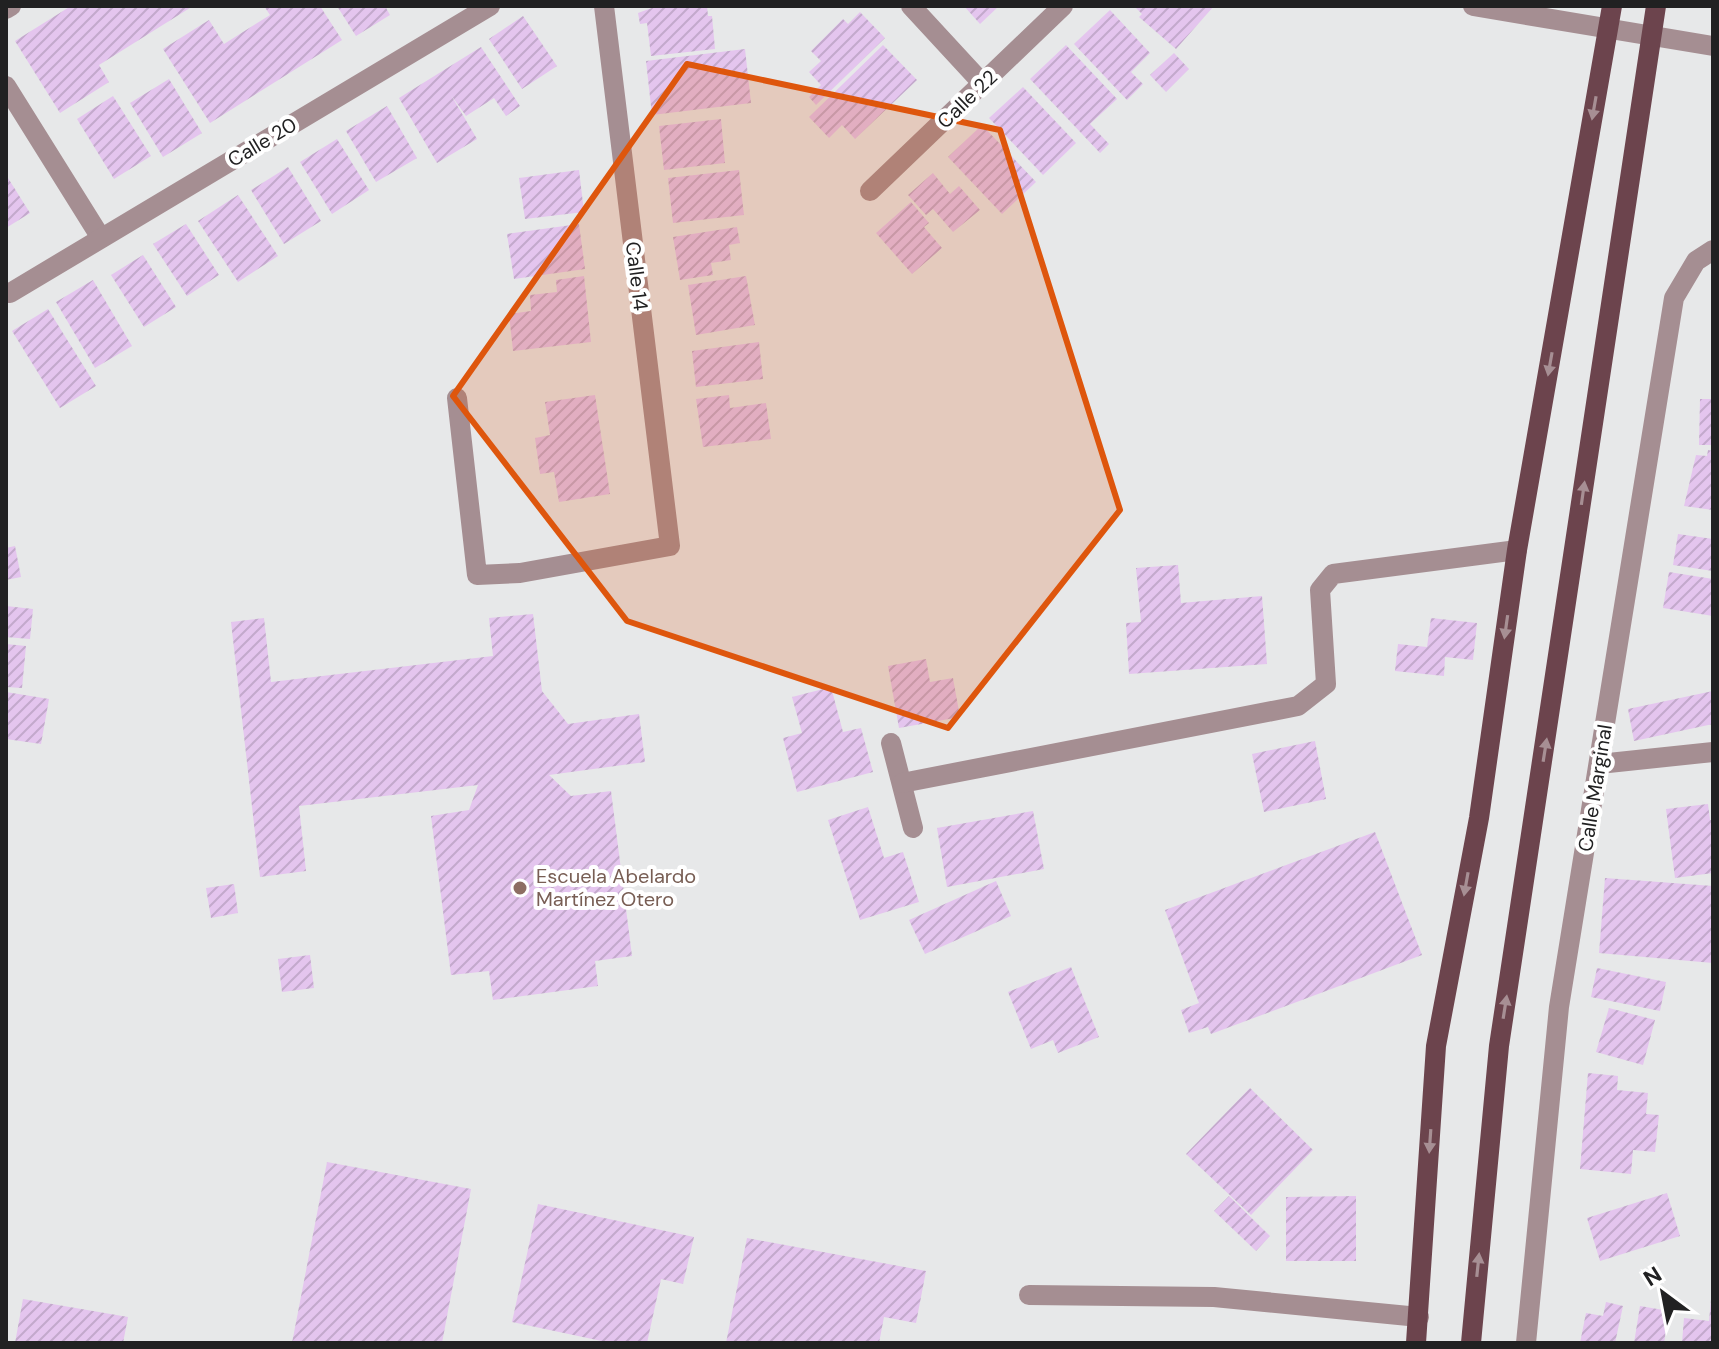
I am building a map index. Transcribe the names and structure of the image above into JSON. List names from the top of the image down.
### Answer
{
  "streets": {
    "street": [
      "Calle 22",
      "Calle 20",
      "Calle 14",
      "Calle Marginal"
    ]
  },
  "places": ["Escuela Abelardo Martínez Otero"],
  "north": "top left"
}
